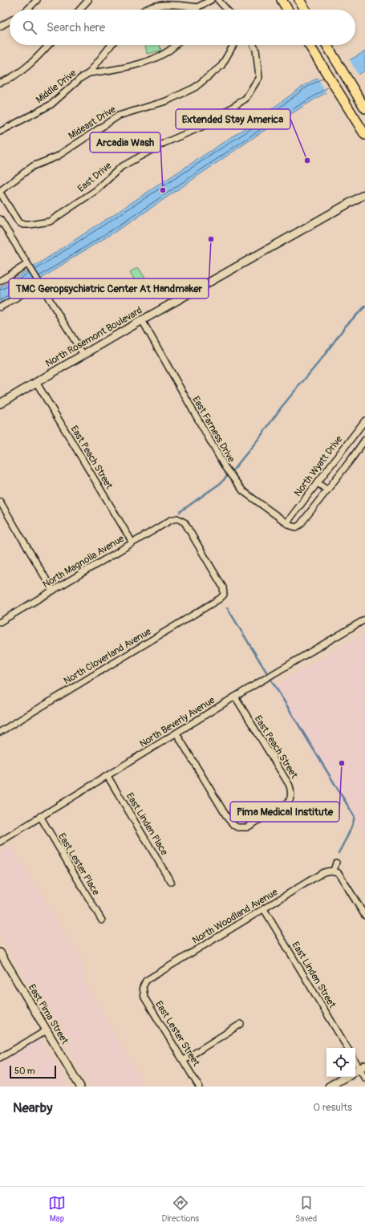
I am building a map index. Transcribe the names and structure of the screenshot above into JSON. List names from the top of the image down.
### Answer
{
  "streets": {
    "street": [
      "Middle Drive",
      "Mideast Drive",
      "East Drive",
      "North Rosemont Boulevard",
      "East Farness Drive",
      "East Peach Street",
      "North Wyatt Drive",
      "North Magnolia Avenue",
      "North Cloverland Avenue",
      "North Beverly Avenue",
      "East Linden Place",
      "East Lester Place",
      "North Woodland Avenue",
      "East Linden Street",
      "East Pima Street",
      "East Lester Street"
    ]
  },
  "crossings": [
    ["Mideast Drive", "East Drive"],
    ["North Rosemont Boulevard", "East Farness Drive"],
    ["North Rosemont Boulevard", "East Peach Street"],
    ["East Farness Drive", "North Wyatt Drive"],
    ["East Peach Street", "North Magnolia Avenue"],
    ["East Peach Street", "North Beverly Avenue"],
    ["North Magnolia Avenue", "North Cloverland Avenue"],
    ["North Beverly Avenue", "East Linden Place"],
    ["North Beverly Avenue", "East Lester Place"],
    ["North Woodland Avenue", "East Linden Street"],
    ["North Woodland Avenue", "East Lester Street"]
  ],
  "places": [
    "Extended Stay America",
    "Arcadia Wash",
    "TMC Geropsychiatric Center At Handmaker",
    "Pima Medical Institute"
  ],
  "scale_bar": "50 m",
  "page": {
    "search": "Search here",
    "scale": "50 m",
    "heading": ["Nearby", "0 results"],
    "nav": ["Map", "Directions", "Saved"]
  }
}
